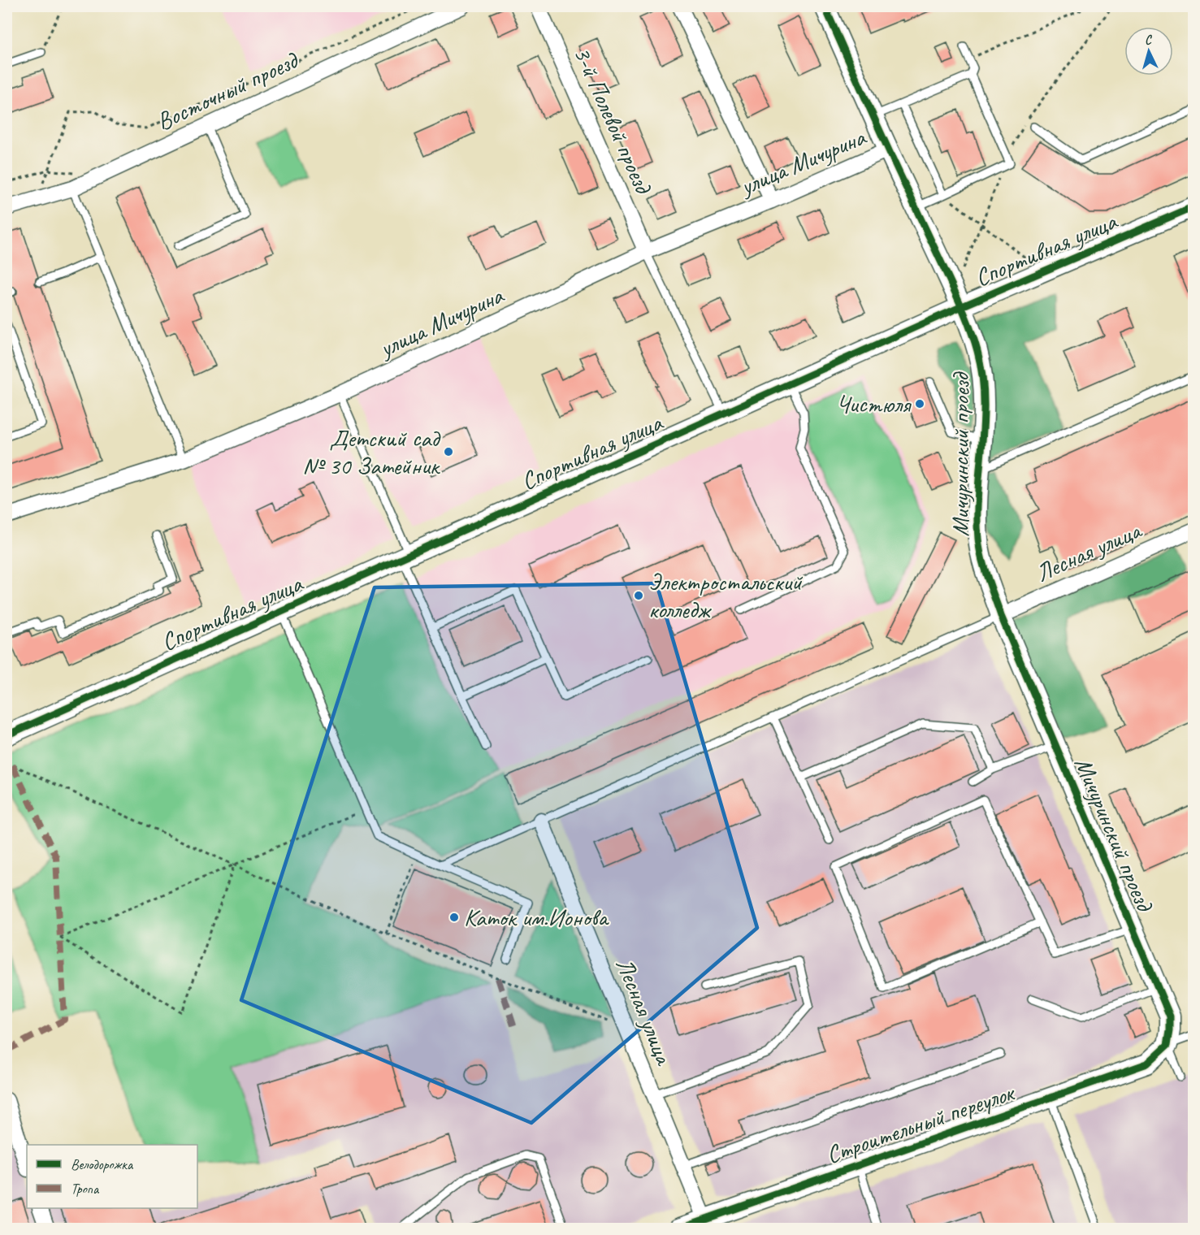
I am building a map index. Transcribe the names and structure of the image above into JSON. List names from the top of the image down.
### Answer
{
  "streets": {
    "street": [
      "Восточный проезд",
      "3-й Полевой проезд",
      "улица Мичурина",
      "Спортивная улица",
      "Мичуринский проезд",
      "Лесная улица",
      "Строительный переулок"
    ]
  },
  "crossings": [
    ["3-й Полевой проезд", "улица Мичурина"],
    ["улица Мичурина", "Мичуринский проезд"],
    ["Спортивная улица", "Мичуринский проезд"],
    ["Мичуринский проезд", "Лесная улица"],
    ["Мичуринский проезд", "Строительный переулок"],
    ["Лесная улица", "Строительный переулок"]
  ],
  "places": [
    "Чистюля",
    "Детский сад № 30 Затейник",
    "Электростальский колледж",
    "Каток им.Ионова"
  ],
  "legend": ["Велодорожка", "Тропа"],
  "north": "top"
}
